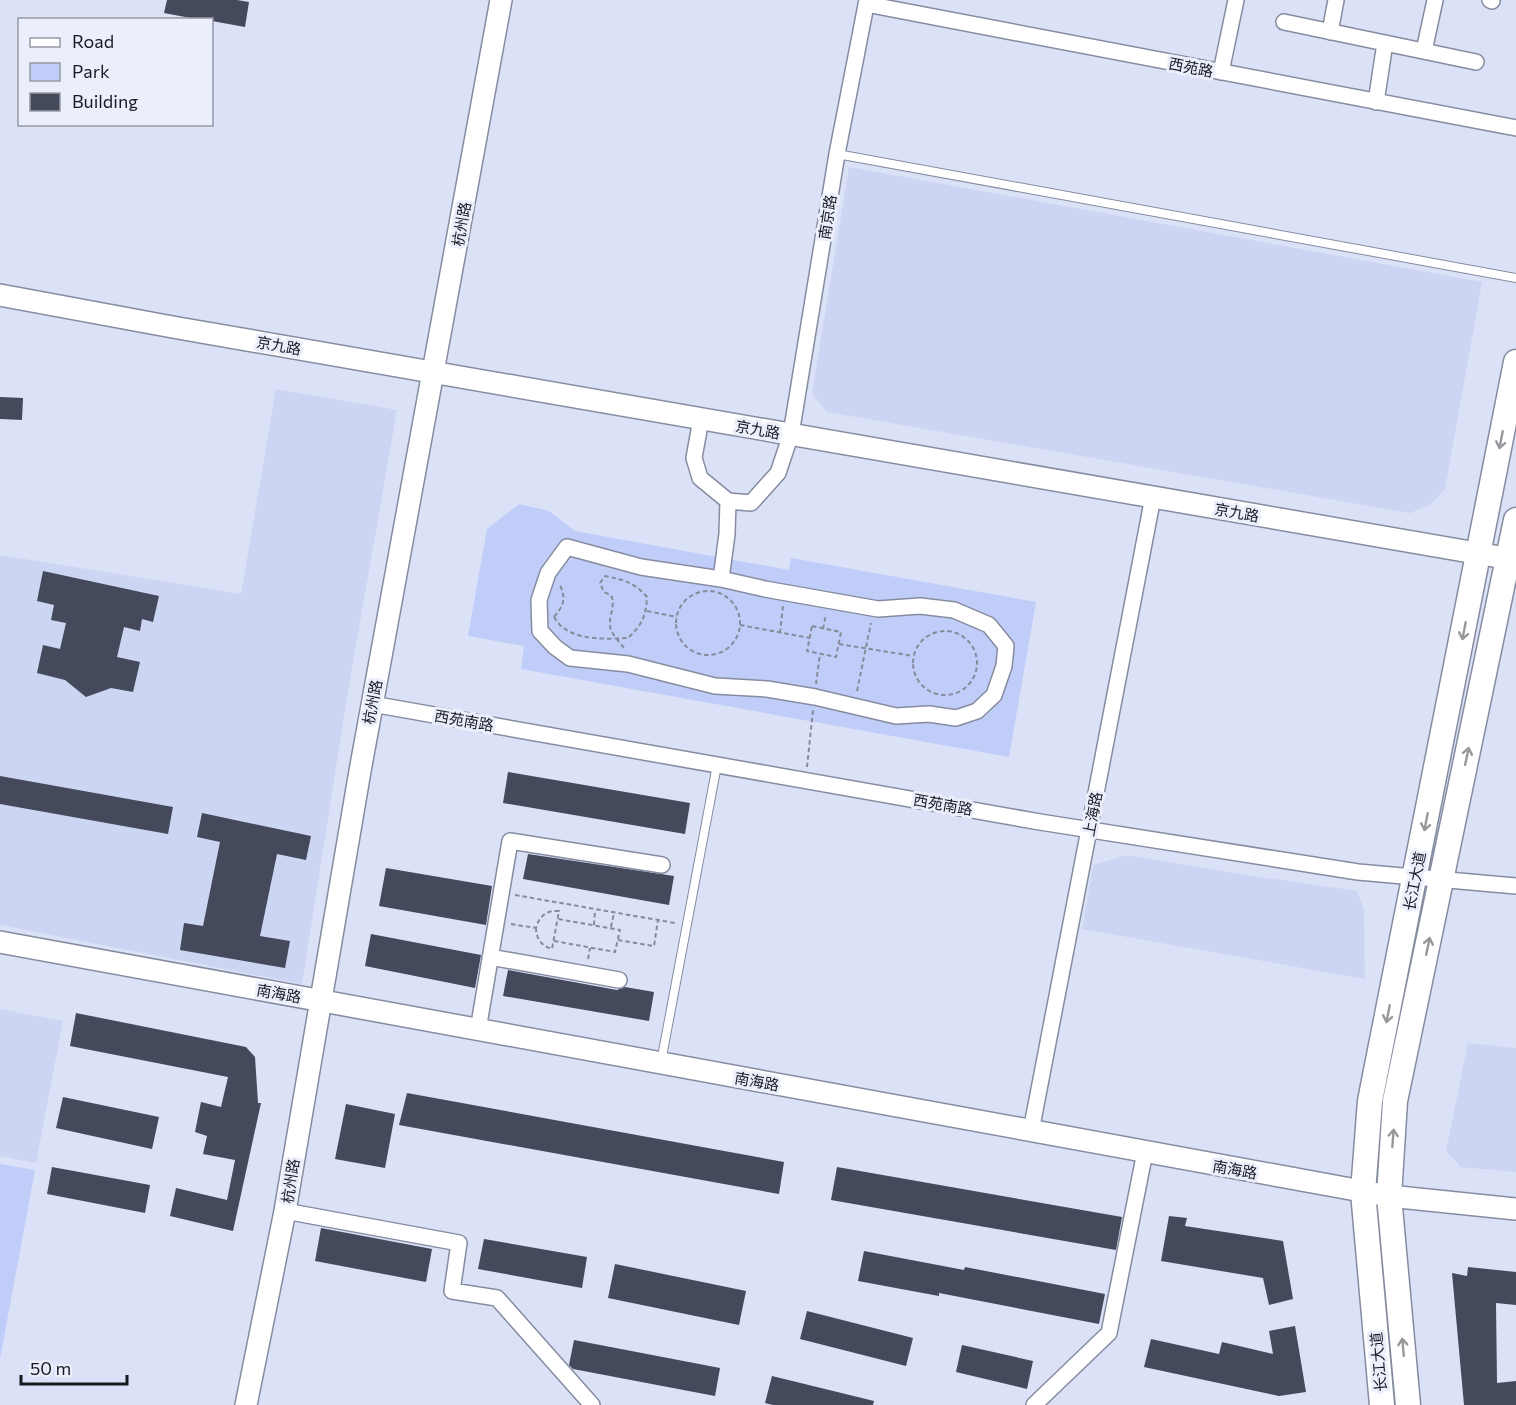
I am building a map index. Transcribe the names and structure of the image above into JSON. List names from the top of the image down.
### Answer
{
  "streets": {
    "main road": [
      "杭州路",
      "京九路",
      "长江大道",
      "南海路"
    ],
    "street": [
      "西苑路",
      "南京路",
      "西苑南路",
      "上海路"
    ]
  },
  "crossings": [
    ["西苑路", "南京路"],
    ["南京路", "京九路"],
    ["杭州路", "京九路"],
    ["杭州路", "西苑南路"],
    ["杭州路", "南海路"],
    ["京九路", "上海路"],
    ["京九路", "长江大道"],
    ["西苑南路", "上海路"],
    ["西苑南路", "长江大道"],
    ["上海路", "南海路"],
    ["长江大道", "南海路"]
  ],
  "legend": ["Road", "Park", "Building"],
  "scale_bar": "50 m"
}
